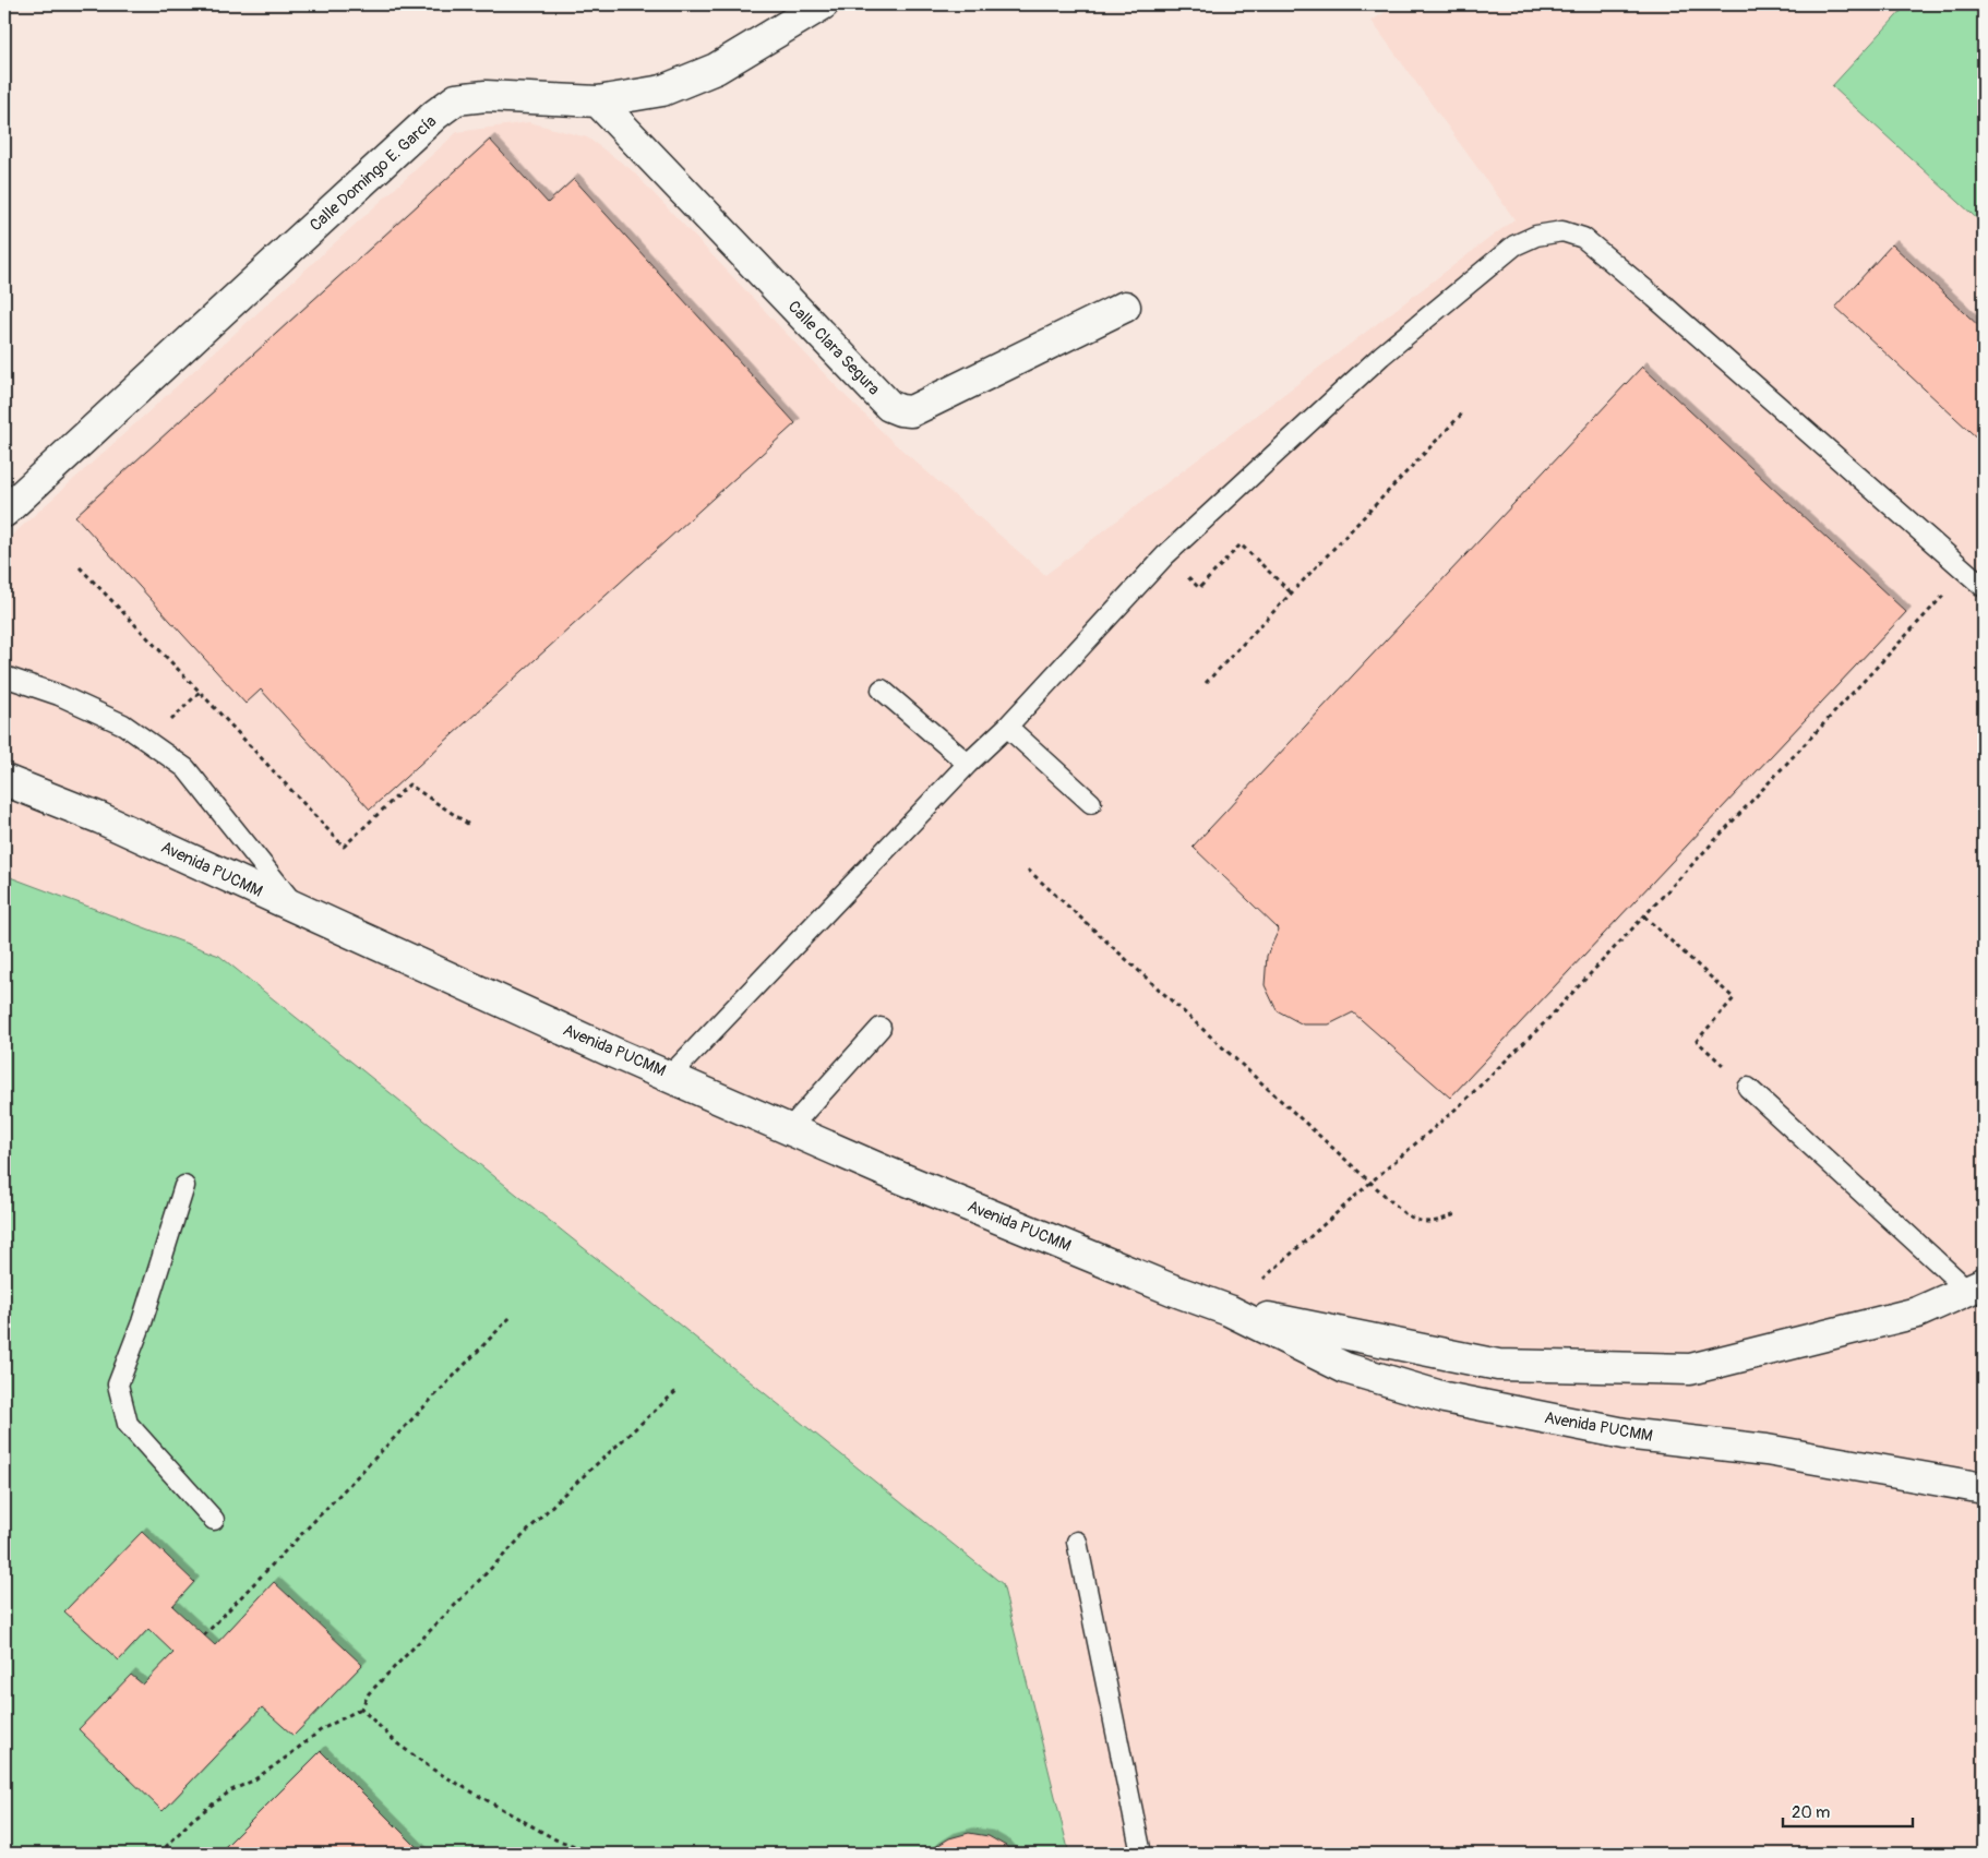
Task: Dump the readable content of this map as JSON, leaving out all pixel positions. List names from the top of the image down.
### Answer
{
  "streets": {
    "street": ["Calle Domingo E. García", "Calle Clara Segura", "Avenida PUCMM"]
  },
  "crossings": [
    ["Calle Domingo E. García", "Calle Clara Segura"]
  ],
  "scale_bar": "20 m"
}
